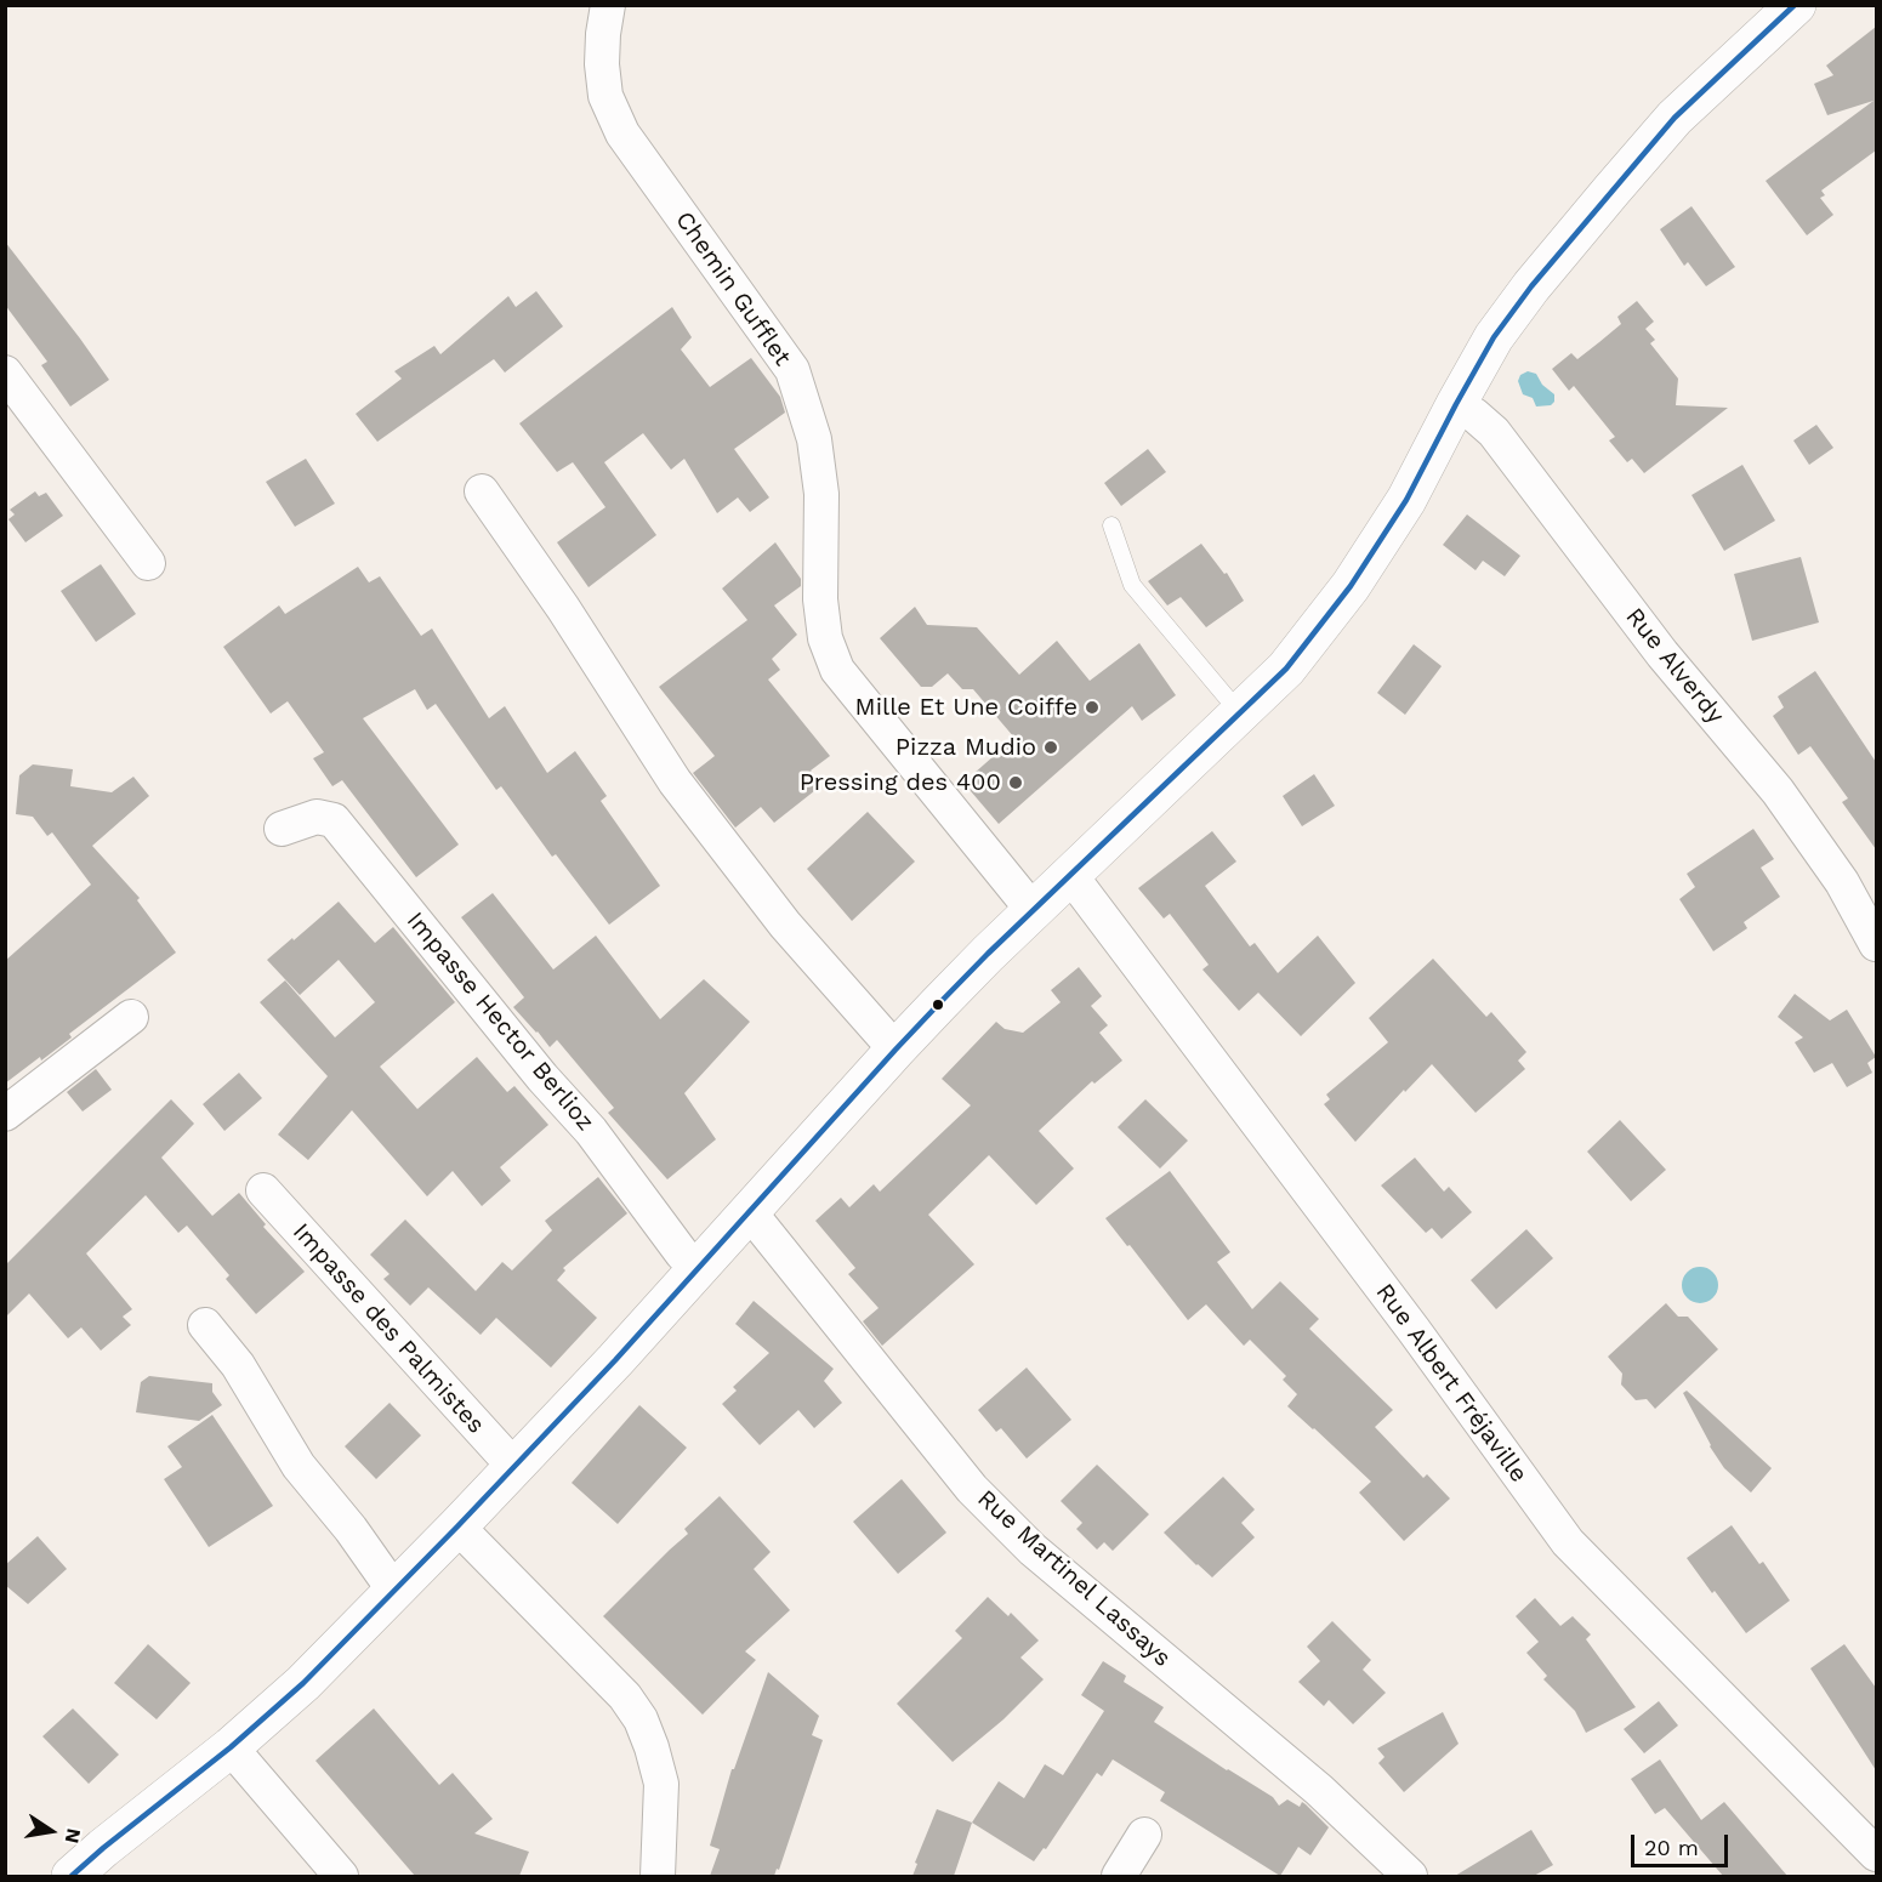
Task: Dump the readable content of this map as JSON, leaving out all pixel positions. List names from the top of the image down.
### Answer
{
  "streets": {
    "street": [
      "Chemin Gufflet",
      "Rue Alverdy",
      "Impasse Hector Berlioz",
      "Impasse des Palmistes",
      "Rue Albert Fréjaville",
      "Rue Martinel Lassays"
    ]
  },
  "places": ["Mille Et Une Coiffe", "Pizza Mudio", "Pressing des 400"],
  "scale_bar": "20 m",
  "north": "right"
}
